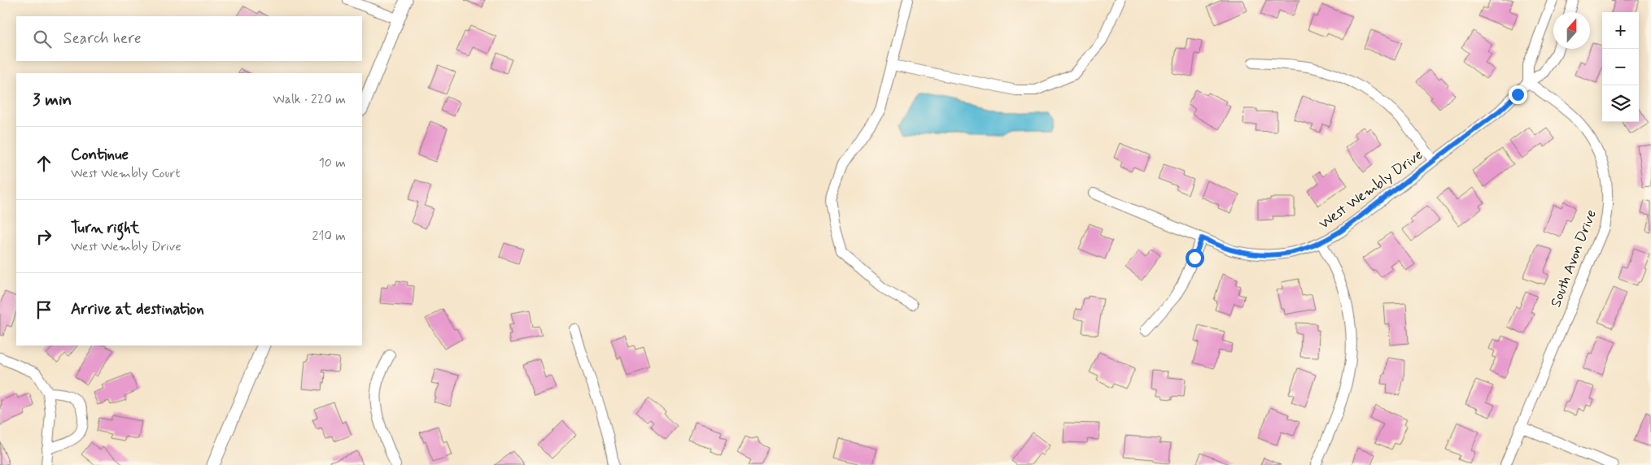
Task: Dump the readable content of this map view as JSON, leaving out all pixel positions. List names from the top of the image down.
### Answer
{
  "streets": {
    "street": ["West Wembly Drive", "South Avon Drive"]
  },
  "crossings": [
    ["West Wembly Drive", "South Avon Drive"]
  ],
  "north": "top",
  "page": {
    "map_buttons": ["+", "−"],
    "search": "Search here",
    "heading": ["3 min", "Walk · 220 m"],
    "list": [
      ["Continue", "West Wembly Court", "10 m"],
      ["Turn right", "West Wembly Drive", "210 m"],
      "Arrive at destination"
    ]
  }
}
